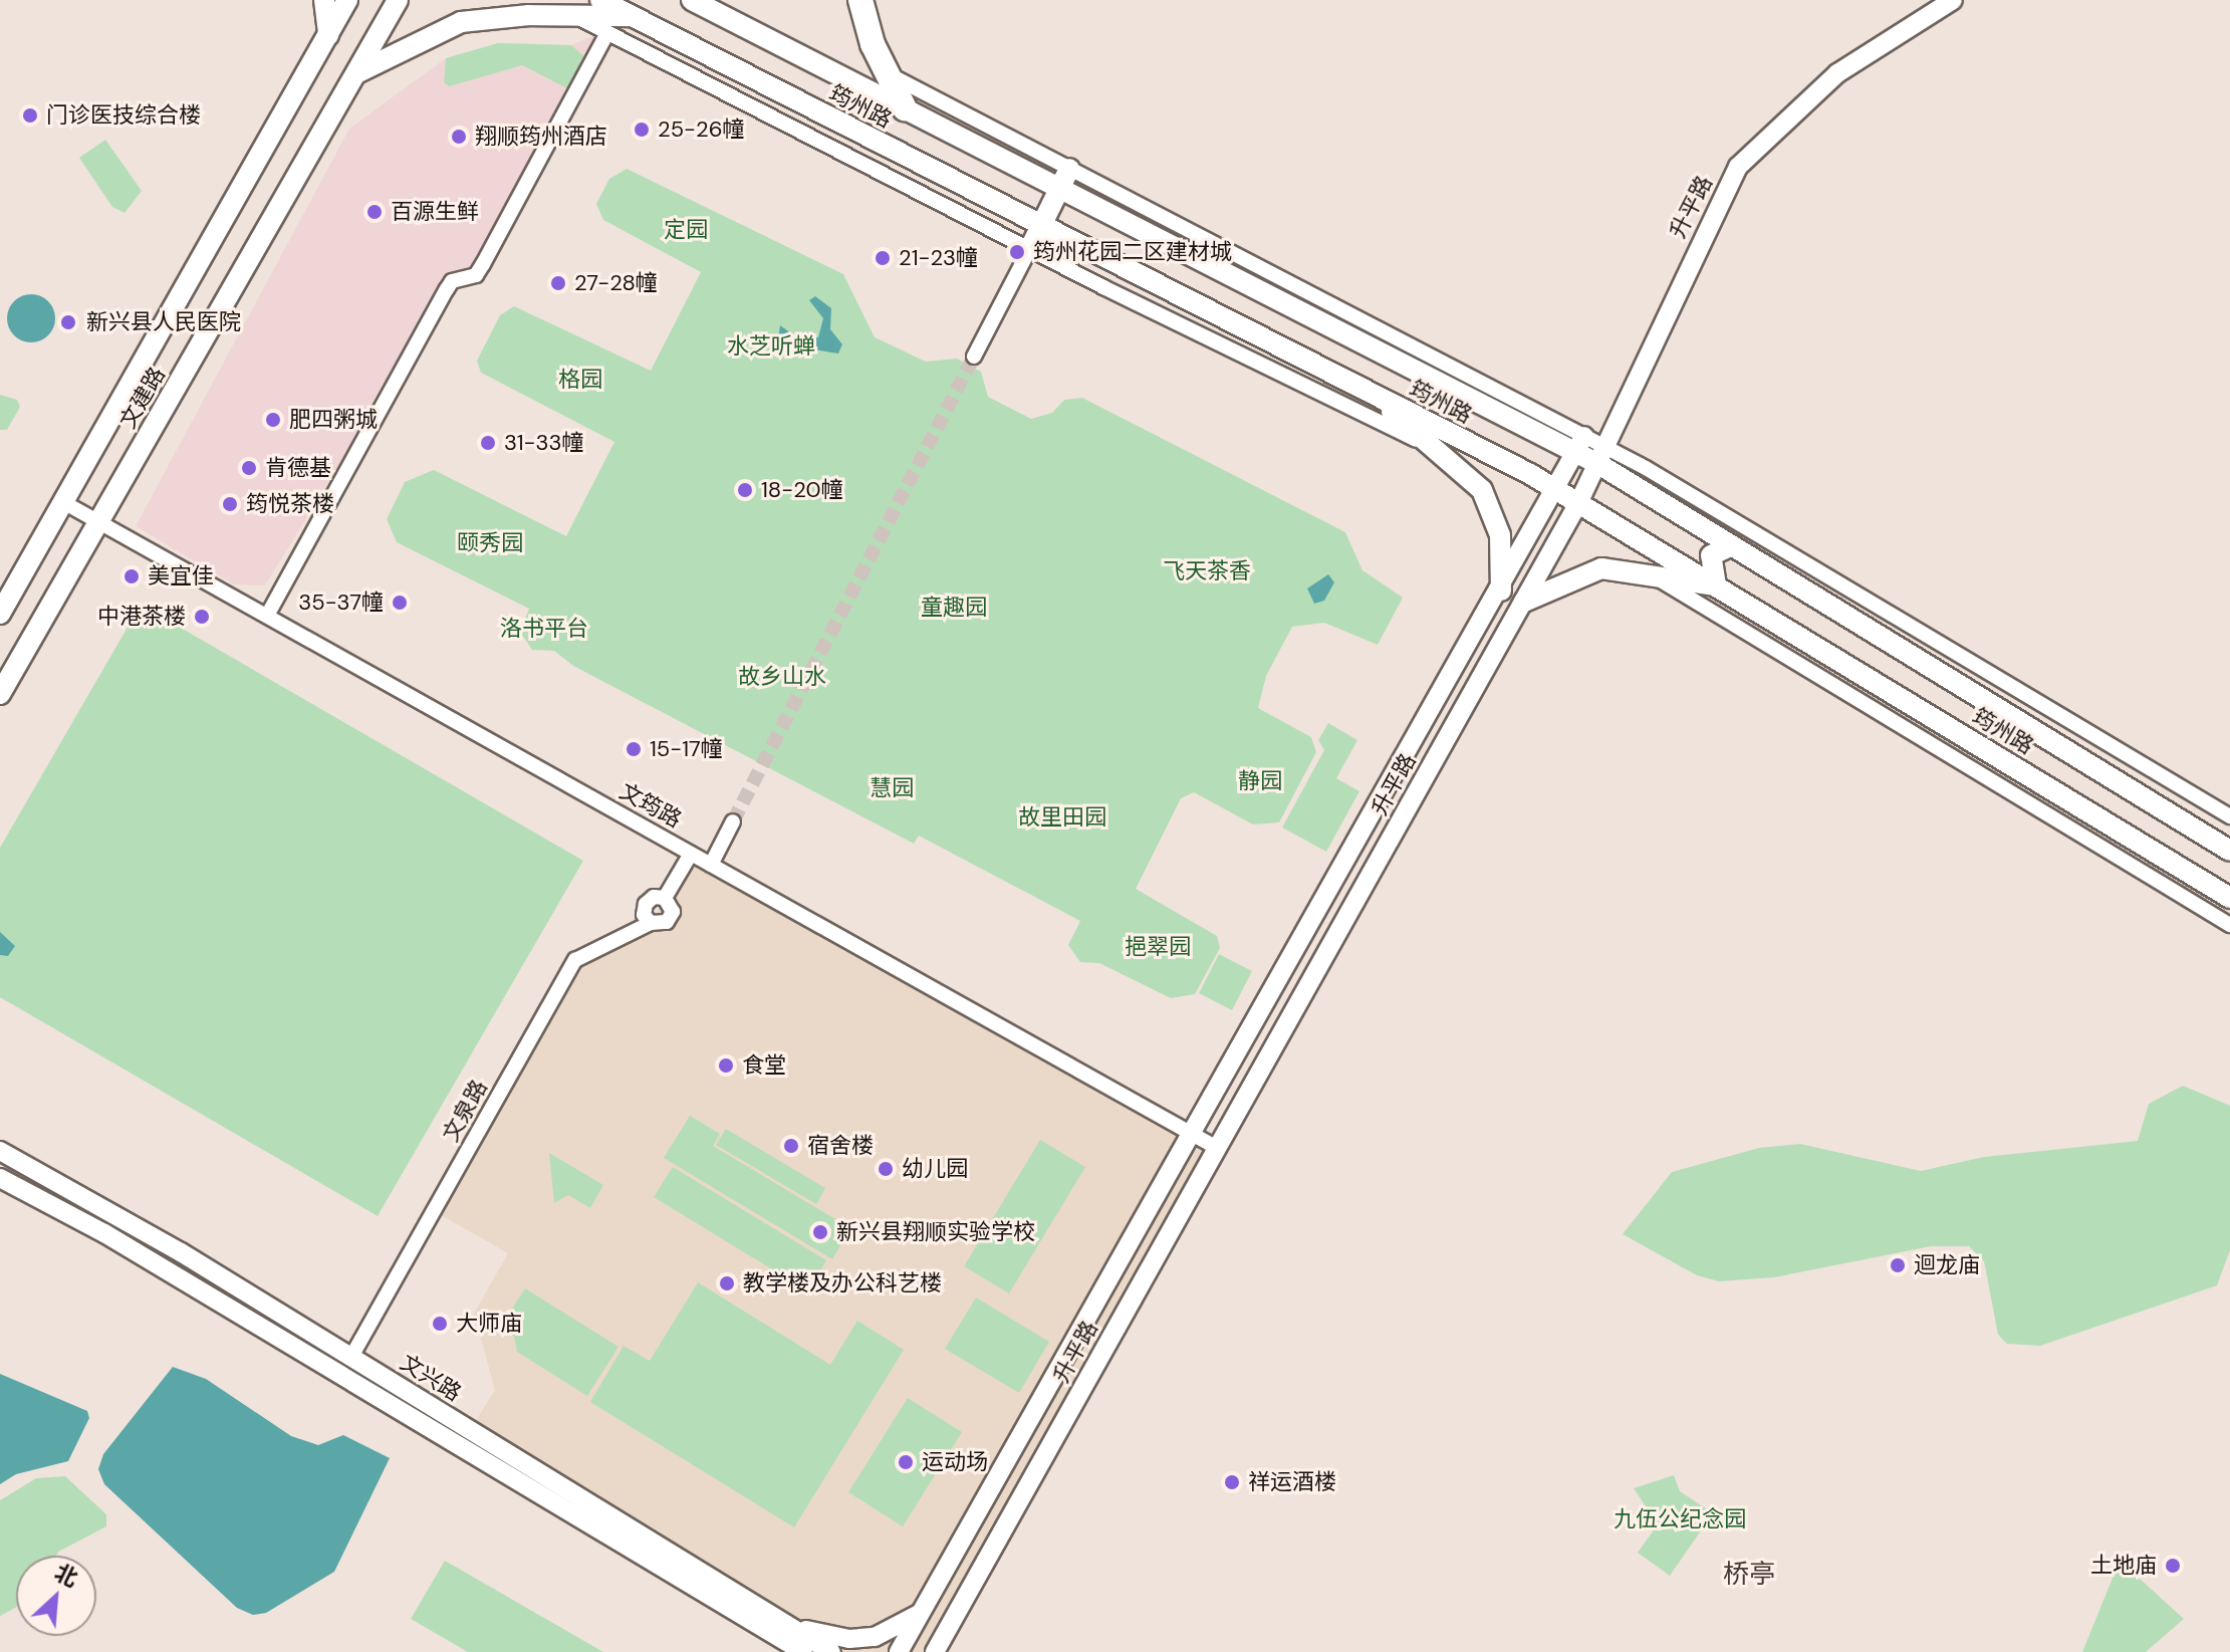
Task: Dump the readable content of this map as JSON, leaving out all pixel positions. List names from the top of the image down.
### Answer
{
  "streets": {
    "main road": ["筠州路", "文建路"],
    "street": [
      "升平路",
      "文筠路",
      "文泉路",
      "文兴路"
    ]
  },
  "crossings": [
    ["筠州路", "升平路"],
    ["升平路", "文筠路"],
    ["文建路", "文筠路"],
    ["文筠路", "文泉路"],
    ["文泉路", "文兴路"]
  ],
  "districts": ["桥亭"],
  "parks": [
    "定园",
    "水芝听蝉",
    "格园",
    "颐秀园",
    "飞天茶香",
    "童趣园",
    "洛书平台",
    "故乡山水",
    "静园",
    "慧园",
    "故里田园",
    "挹翠园",
    "九伍公纪念园"
  ],
  "places": [
    "门诊医技综合楼",
    "25-26幢",
    "翔顺筠州酒店",
    "百源生鲜",
    "筠州花园二区建材城",
    "21-23幢",
    "27-28幢",
    "新兴县人民医院",
    "肥四粥城",
    "31-33幢",
    "肯德基",
    "18-20幢",
    "筠悦茶楼",
    "美宜佳",
    "35-37幢",
    "中港茶楼",
    "15-17幢",
    "食堂",
    "宿舍楼",
    "幼儿园",
    "新兴县翔顺实验学校",
    "迴龙庙",
    "教学楼及办公科艺楼",
    "大师庙",
    "运动场",
    "祥运酒楼",
    "土地庙"
  ],
  "north": "top right"
}
